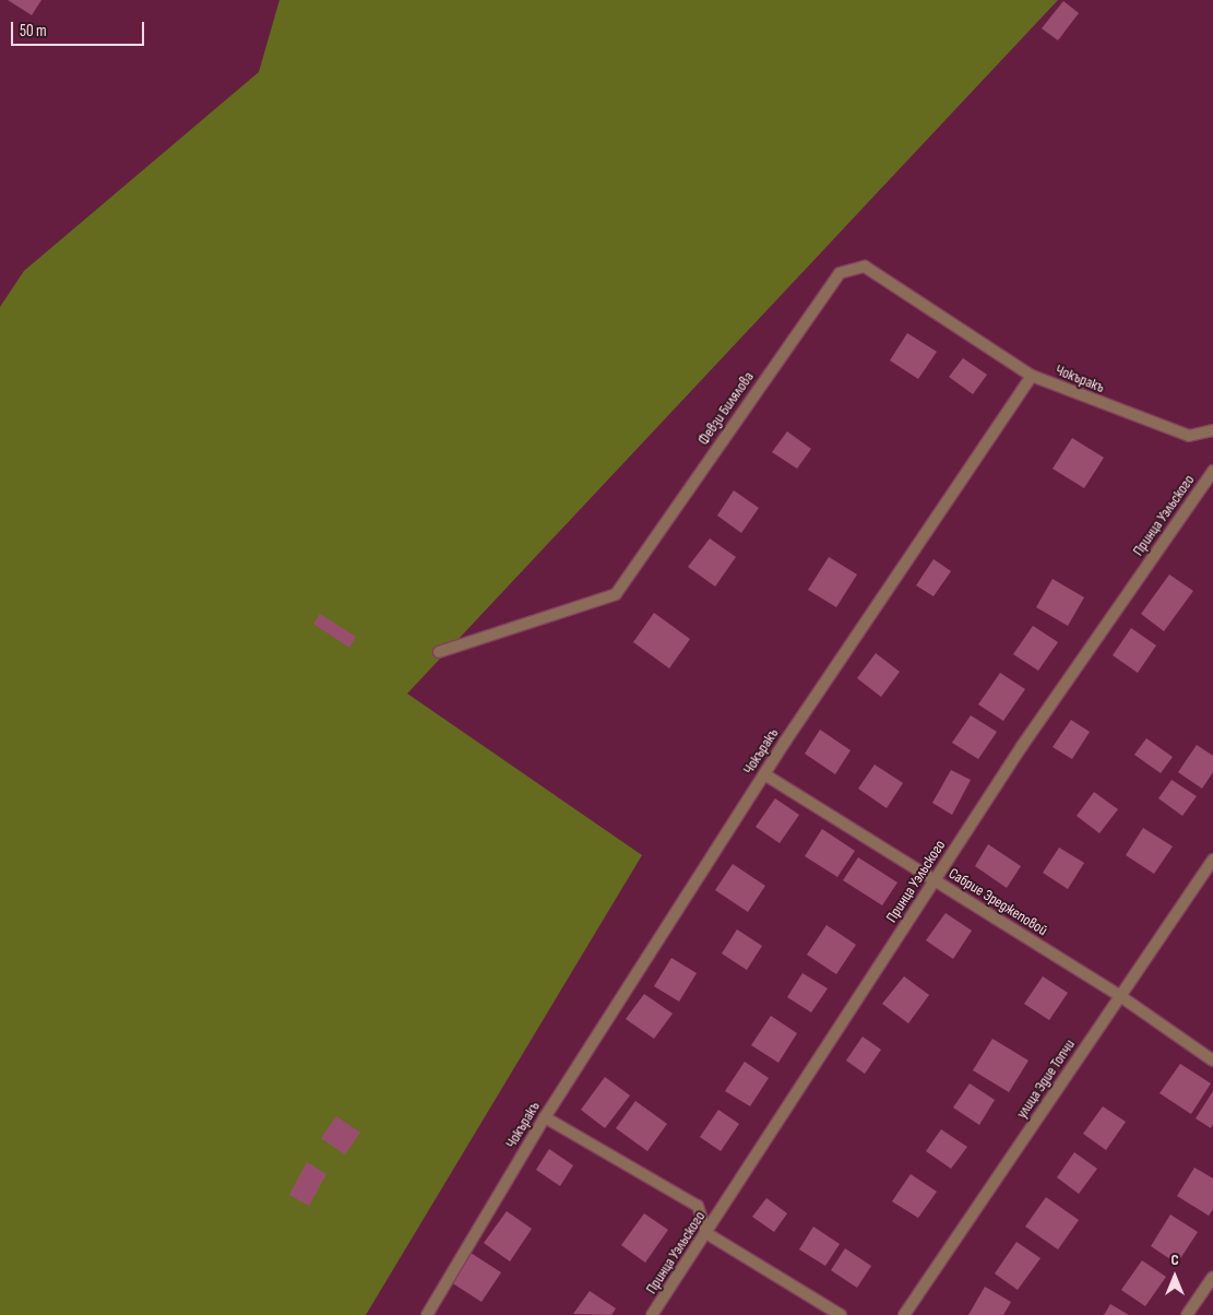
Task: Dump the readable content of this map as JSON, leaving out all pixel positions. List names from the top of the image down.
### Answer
{
  "streets": {
    "street": [
      "Чокъракъ",
      "Февзи Билялова",
      "Принца Уэльского",
      "Сабрие Эреджеповой",
      "улица Эдие Топчи"
    ]
  },
  "crossings": [
    ["Чокъракъ", "Февзи Билялова"],
    ["Чокъракъ", "Сабрие Эреджеповой"],
    ["Принца Уэльского", "Сабрие Эреджеповой"],
    ["Сабрие Эреджеповой", "улица Эдие Топчи"]
  ],
  "scale_bar": "50 m",
  "north": "top"
}
